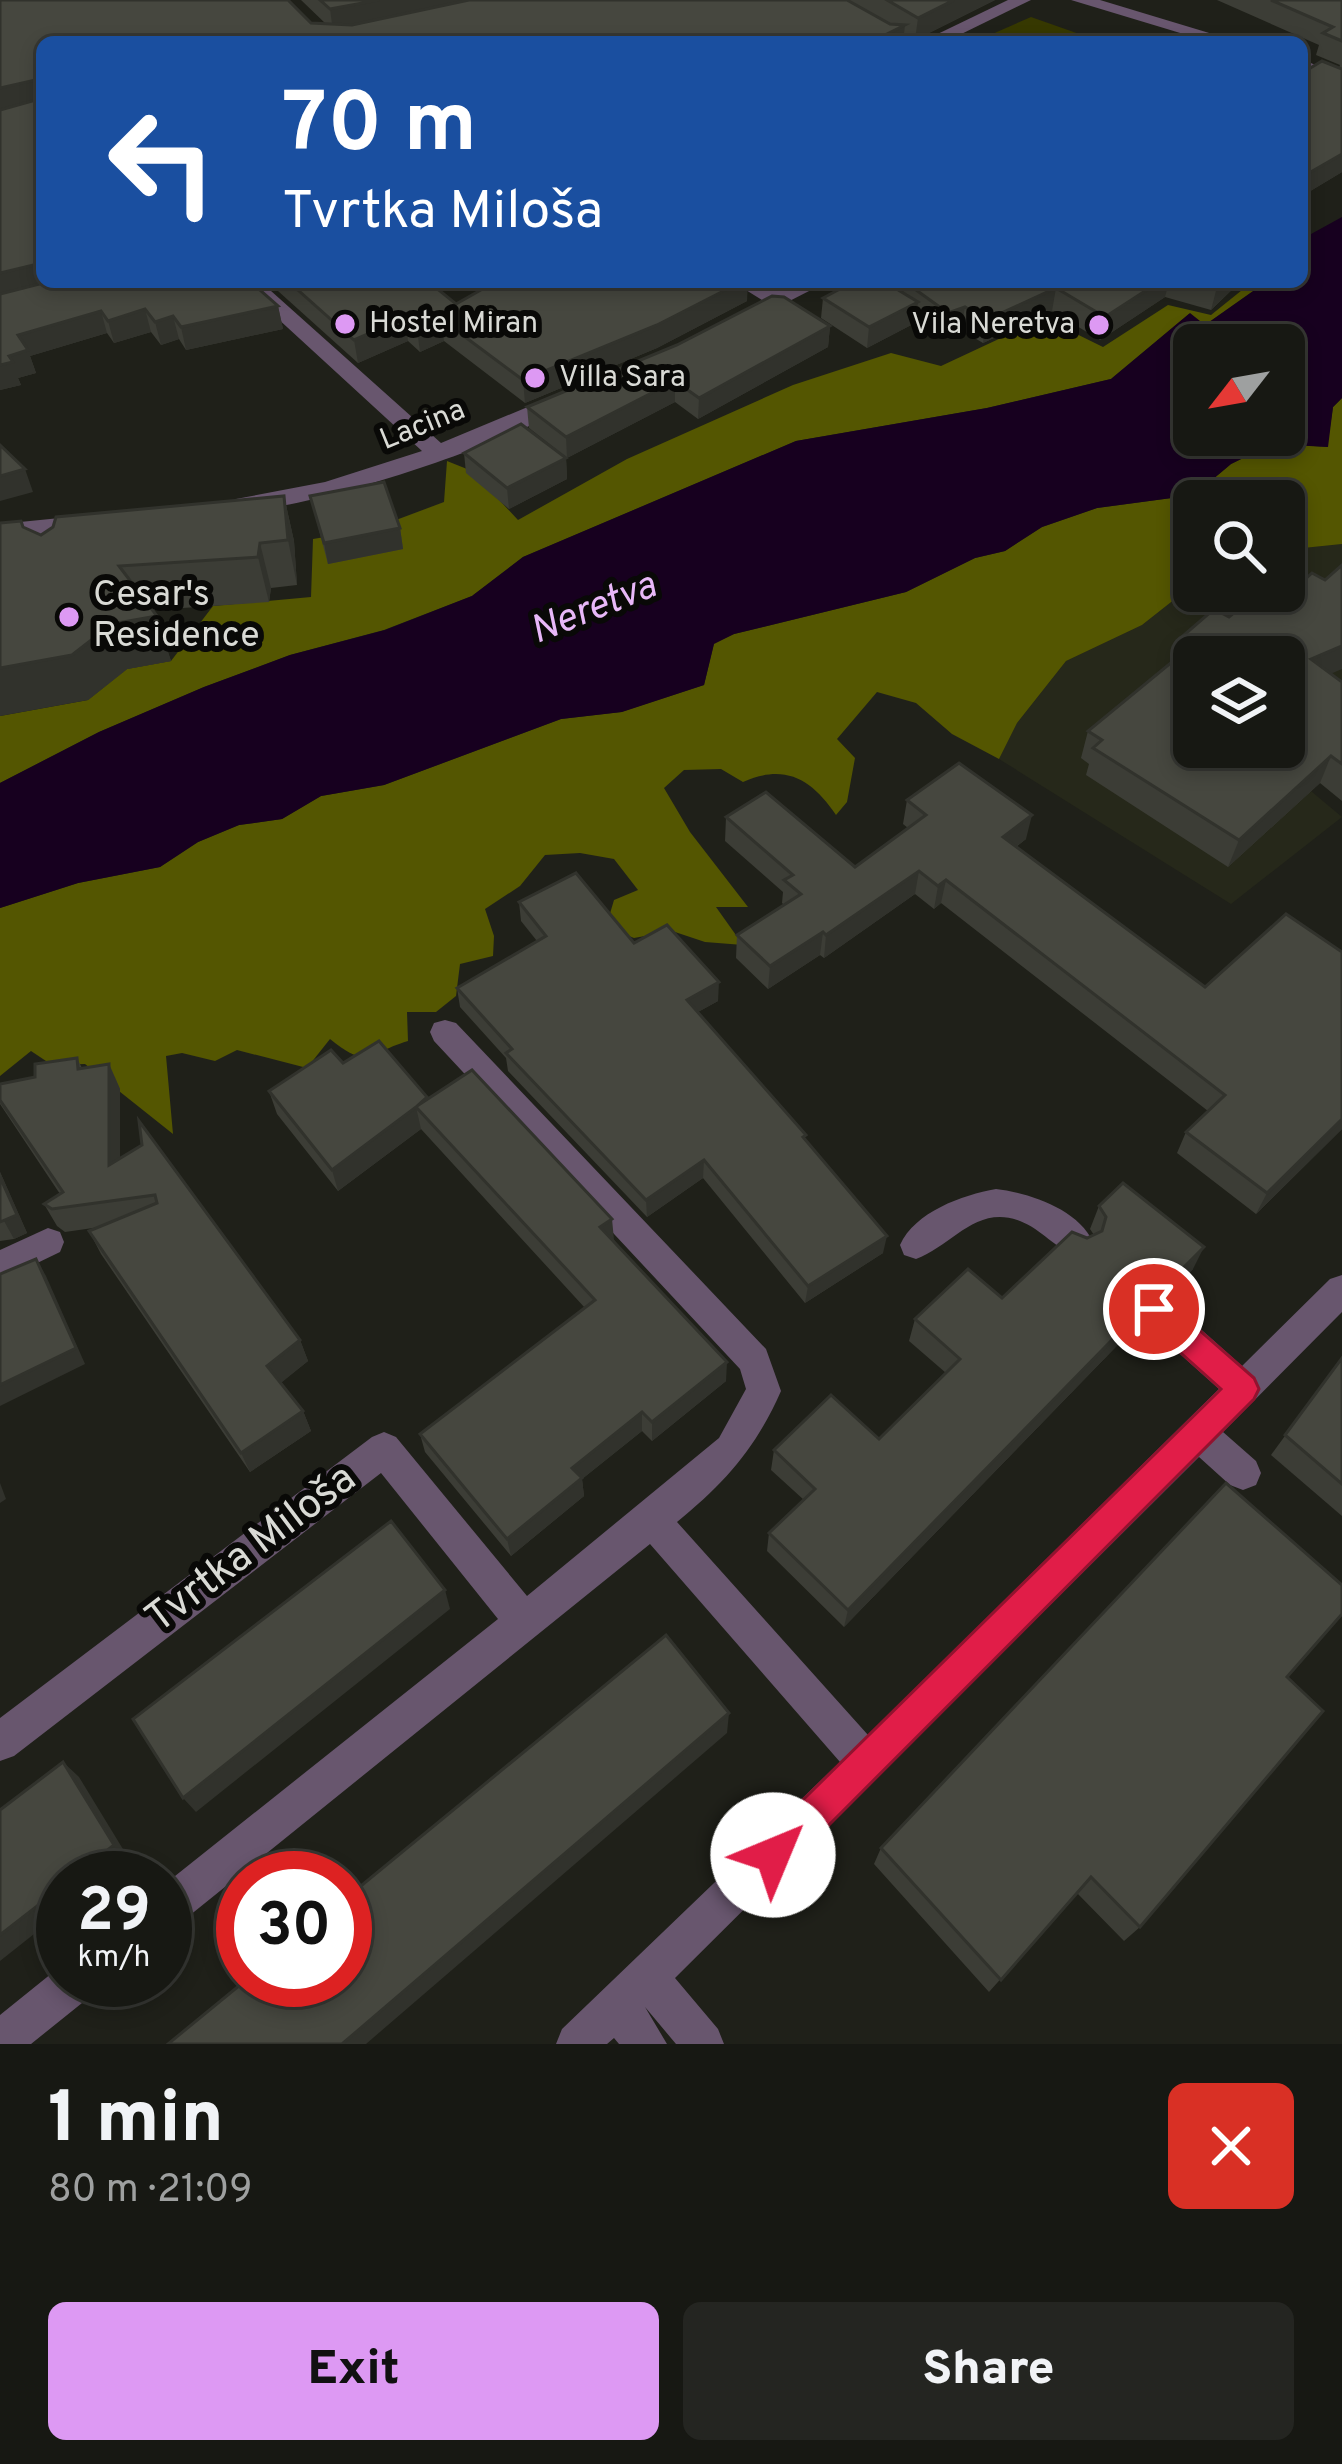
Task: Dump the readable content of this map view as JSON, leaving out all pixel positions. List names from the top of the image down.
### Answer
{
  "streets": {
    "street": ["Lacina", "Tvrtka Miloša"]
  },
  "water": ["Neretva"],
  "places": [
    "Hostel Miran",
    "Vila Neretva",
    "Villa Sara",
    "Cesar's Residence"
  ],
  "north": "bottom left",
  "page": {
    "turn": ["70 m", "Tvrtka Miloša"],
    "speed": "29 km/h",
    "limit": "30",
    "heading": ["1 min", "80 m · 21:09"],
    "buttons": ["Exit", "Share"]
  }
}
